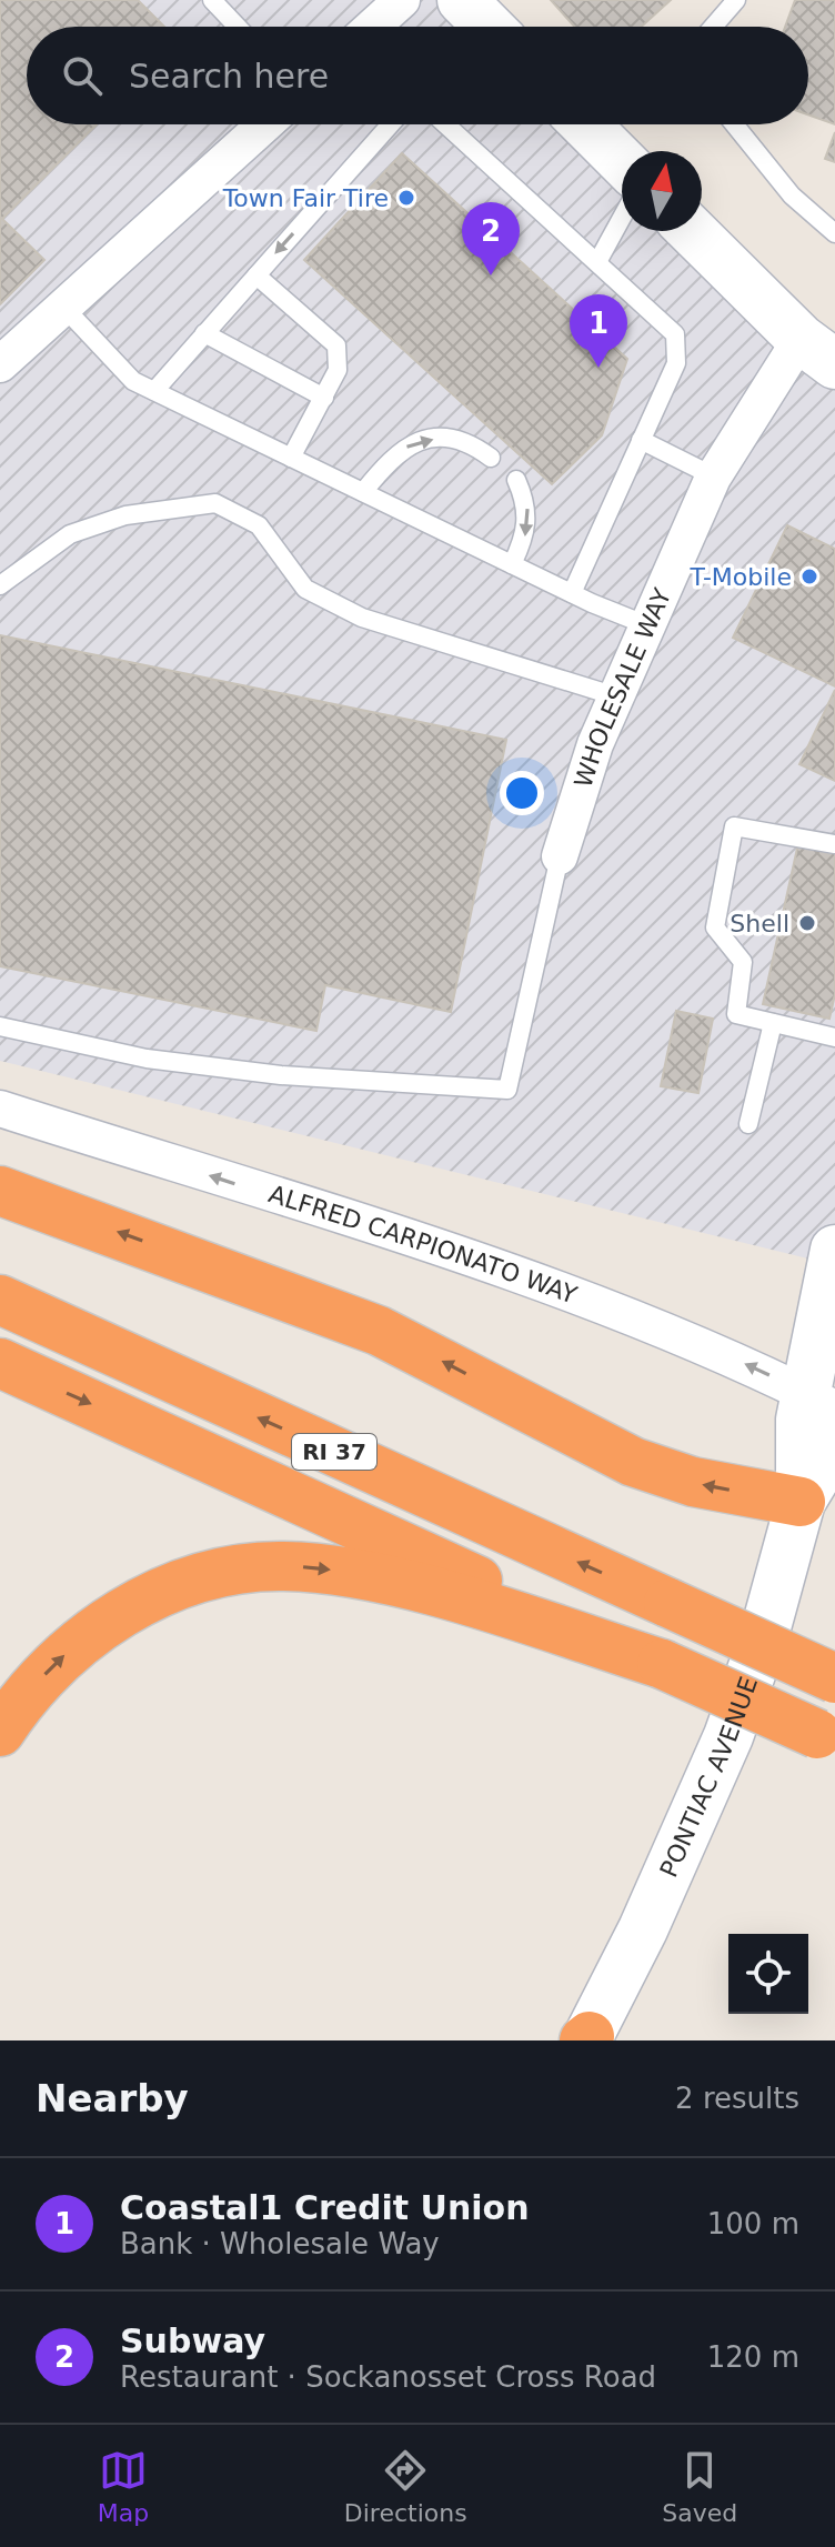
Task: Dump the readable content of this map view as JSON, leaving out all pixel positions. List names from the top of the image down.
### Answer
{
  "streets": {
    "highway": ["RI 37"],
    "main road": ["PONTIAC AVENUE"],
    "street": ["WHOLESALE WAY", "ALFRED CARPIONATO WAY"]
  },
  "crossings": [
    ["ALFRED CARPIONATO WAY", "PONTIAC AVENUE"]
  ],
  "one_way": ["ALFRED CARPIONATO WAY"],
  "places": ["Town Fair Tire", "T-Mobile", "Shell"],
  "north": "top",
  "page": {
    "search": "Search here",
    "pins": ["2", "1"],
    "heading": ["Nearby", "2 results"],
    "list": [
      {
        "mark": "1",
        "name": "Coastal1 Credit Union",
        "note": "Bank · Wholesale Way",
        "value": "100 m"
      },
      {
        "mark": "2",
        "name": "Subway",
        "note": "Restaurant · Sockanosset Cross Road",
        "value": "120 m"
      }
    ],
    "nav": ["Map", "Directions", "Saved"]
  }
}
